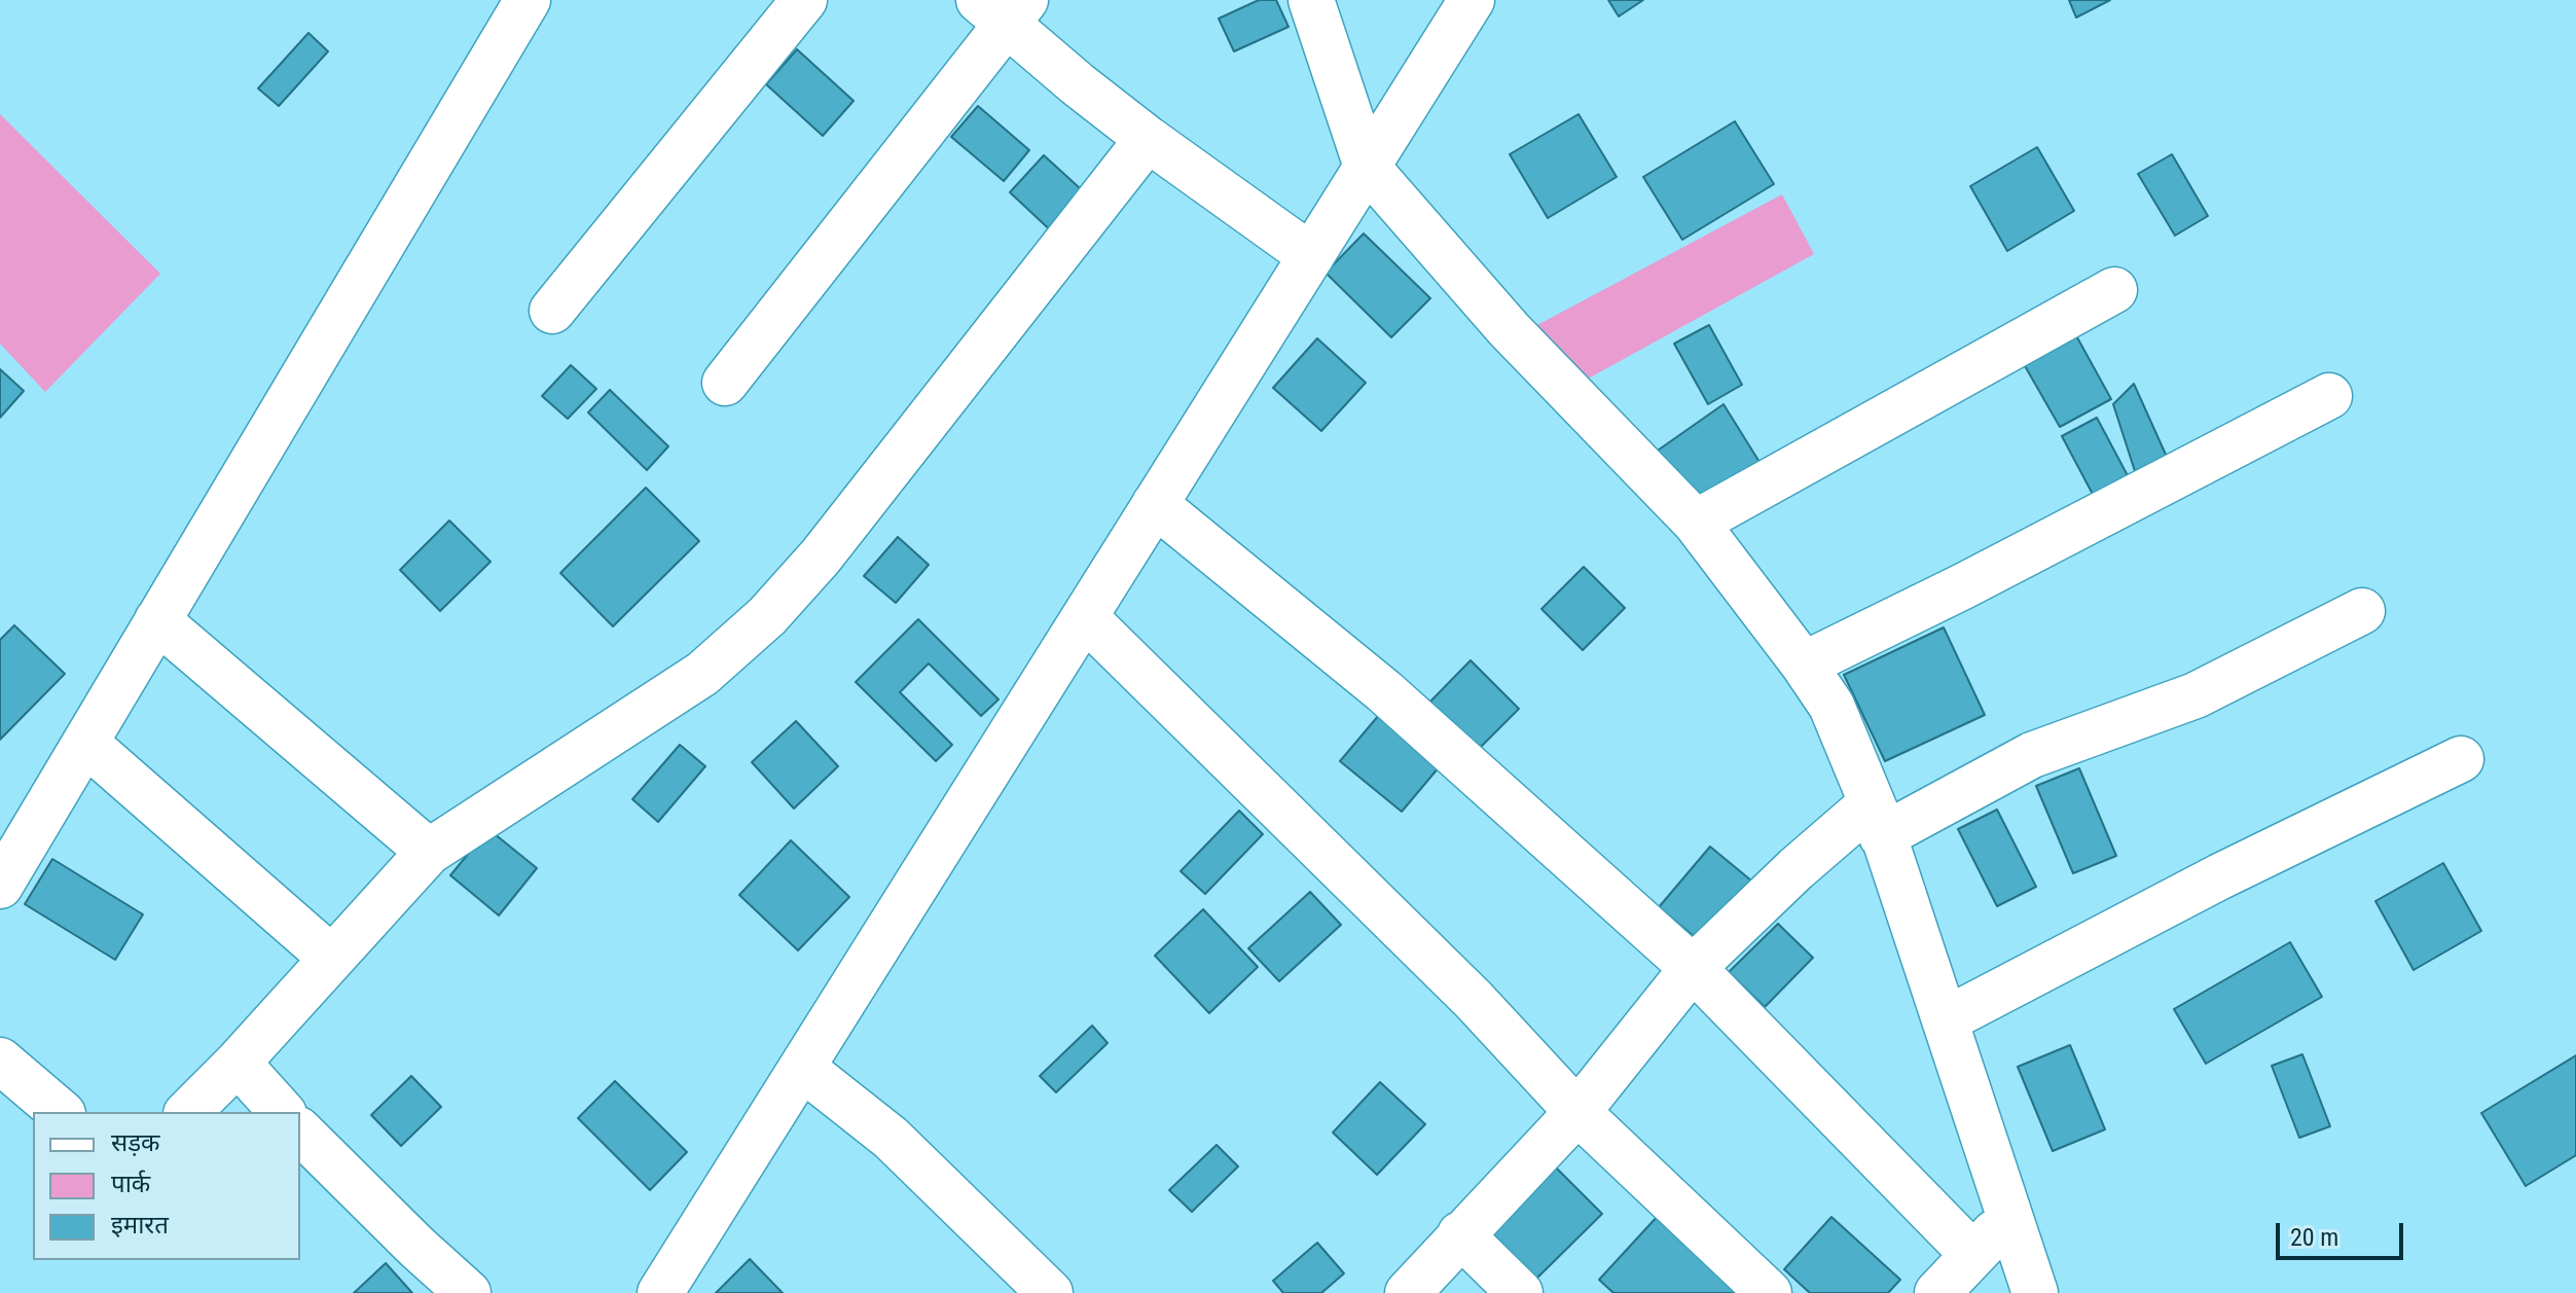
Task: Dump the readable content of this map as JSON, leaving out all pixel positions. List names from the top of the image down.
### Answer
{
  "legend": ["सड़क", "पार्क", "इमारत"],
  "scale_bar": "20 m"
}
